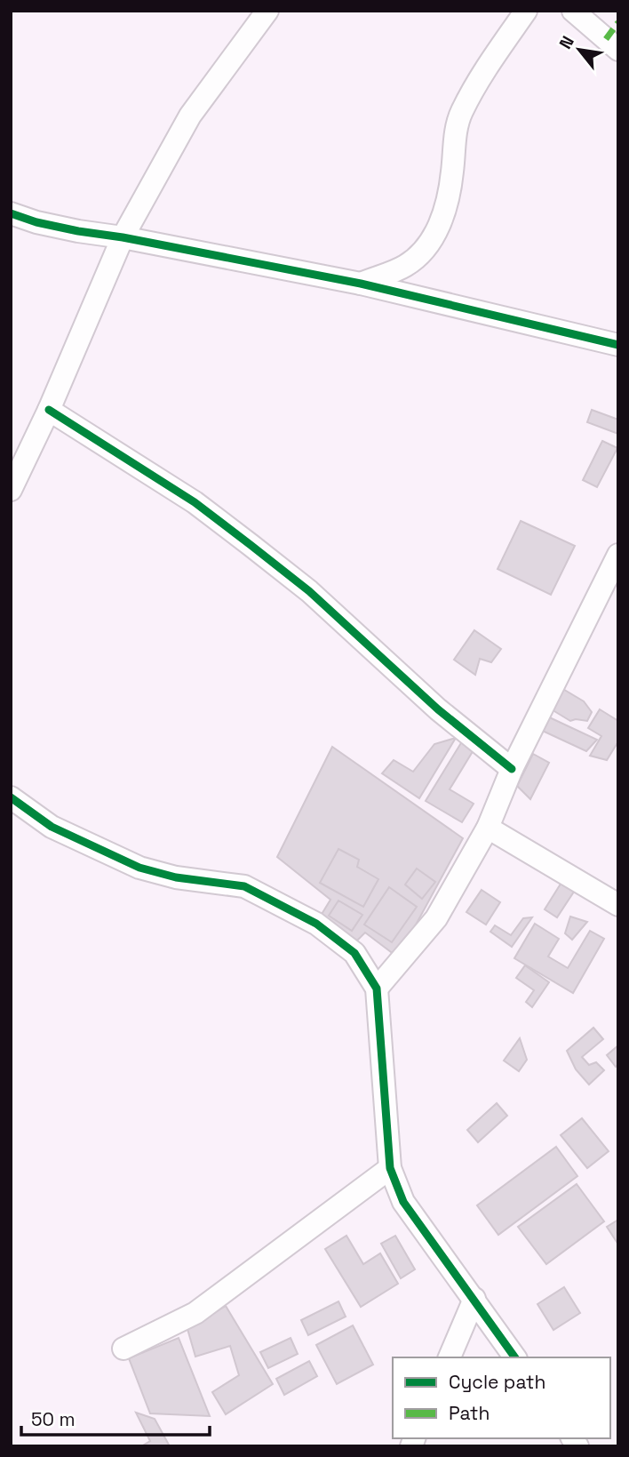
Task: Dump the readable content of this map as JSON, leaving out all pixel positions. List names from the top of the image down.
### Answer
{
  "legend": ["Cycle path", "Path"],
  "scale_bar": "50 m",
  "north": "top left"
}
